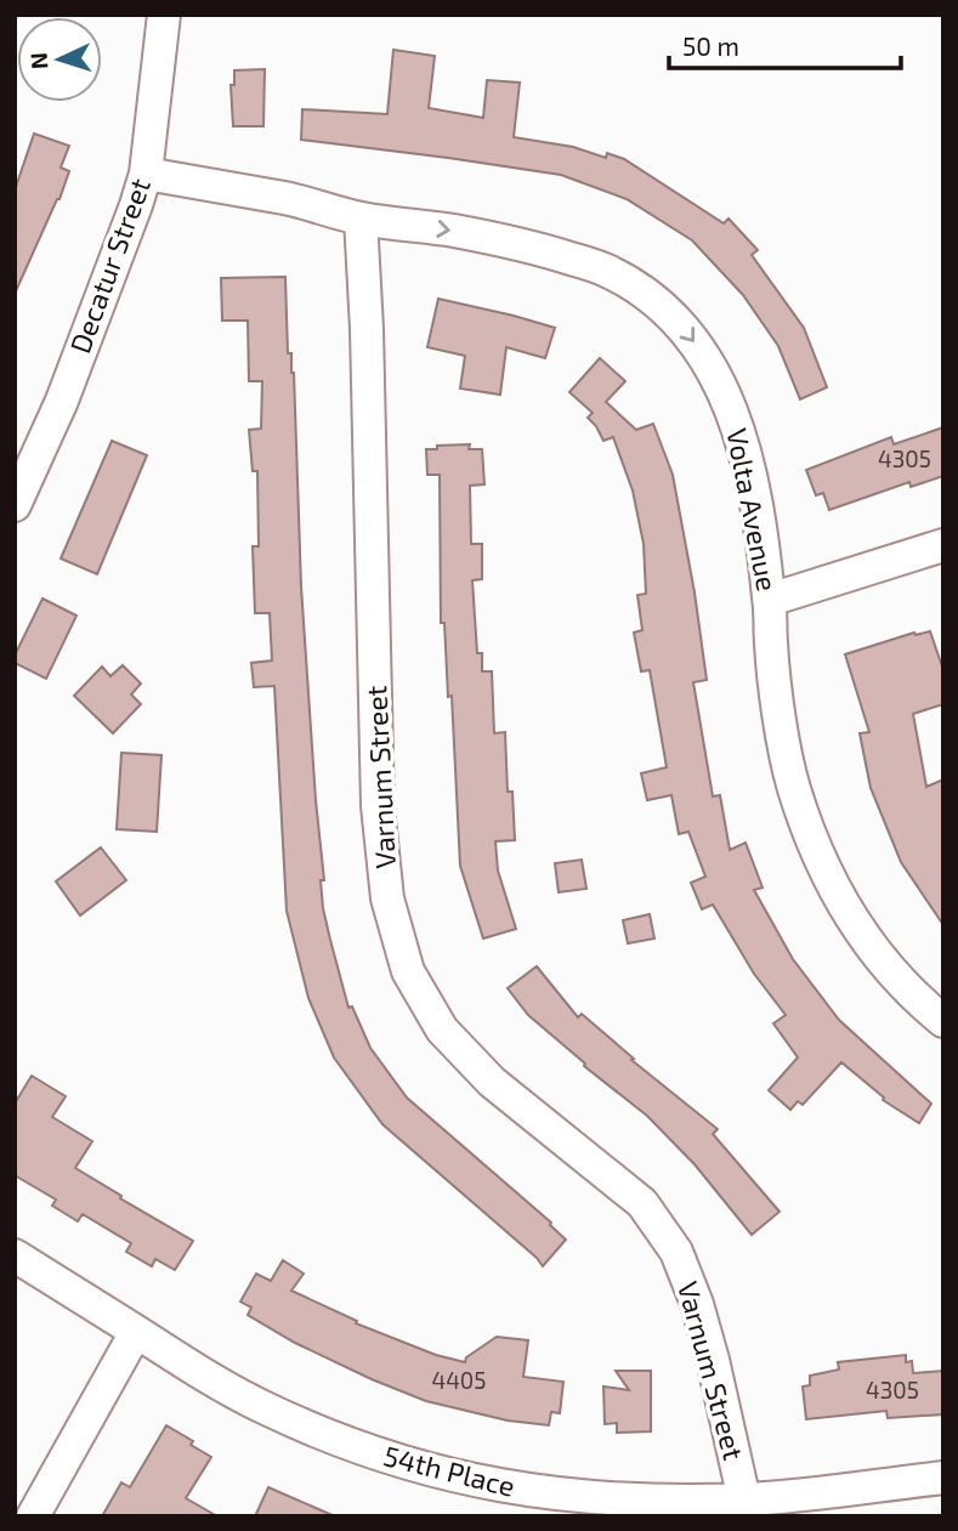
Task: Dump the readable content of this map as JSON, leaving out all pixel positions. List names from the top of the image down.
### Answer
{
  "streets": {
    "street": [
      "Decatur Street",
      "Volta Avenue",
      "Varnum Street",
      "54th Place"
    ]
  },
  "crossings": [
    ["Decatur Street", "Volta Avenue"],
    ["Volta Avenue", "Varnum Street"],
    ["Varnum Street", "54th Place"]
  ],
  "one_way": ["Volta Avenue"],
  "house_numbers": ["4305", "4405", "4305"],
  "scale_bar": "50 m",
  "north": "left"
}
